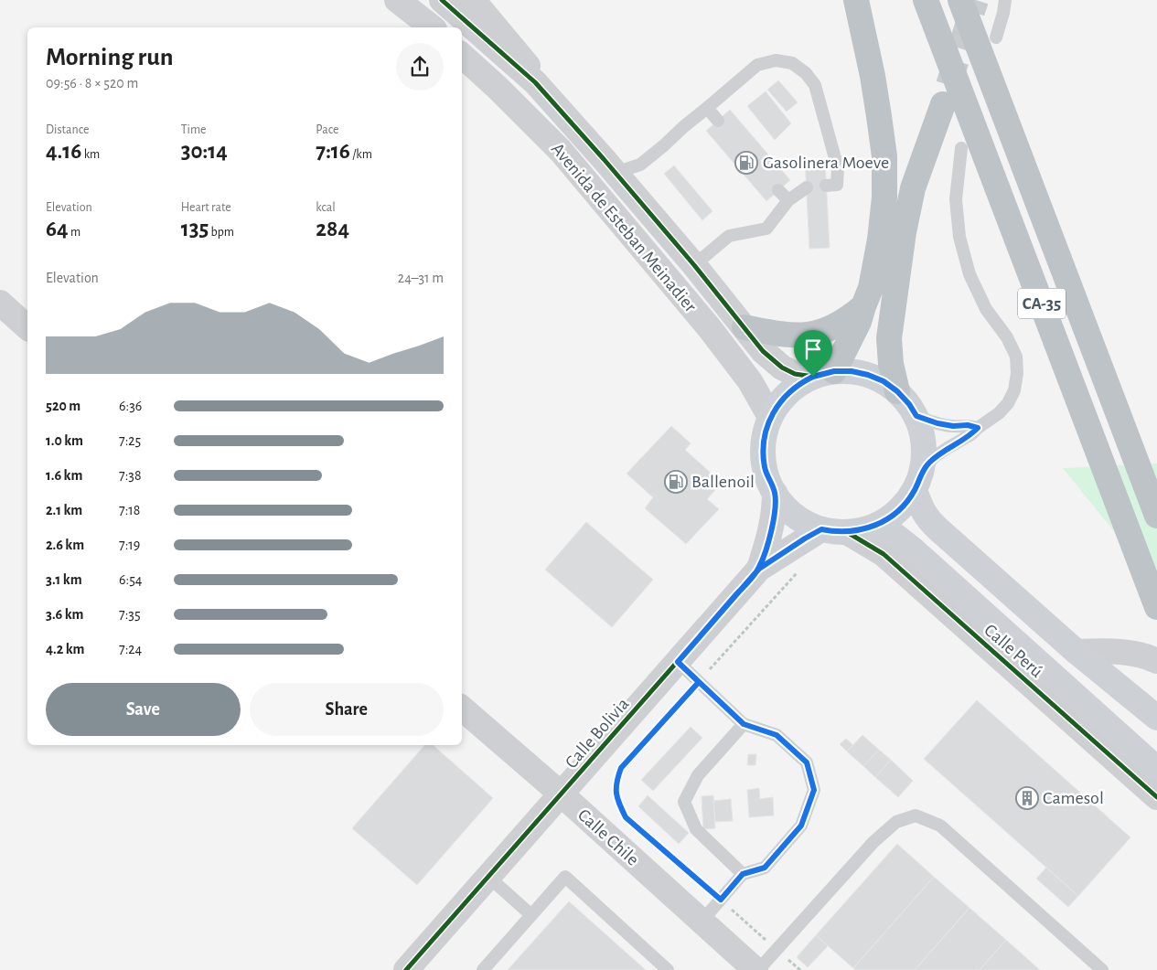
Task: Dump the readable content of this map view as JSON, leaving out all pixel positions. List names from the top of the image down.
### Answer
{
  "streets": {
    "highway": ["CA-35"],
    "main road": ["Calle Perú"],
    "street": ["Avenida de Esteban Meinadier", "Calle Bolivia", "Calle Chile"]
  },
  "crossings": [
    ["Avenida de Esteban Meinadier", "Calle Perú"],
    ["Avenida de Esteban Meinadier", "Calle Bolivia"],
    ["Calle Perú", "Calle Bolivia"],
    ["Calle Bolivia", "Calle Chile"]
  ],
  "places": {
    "fuel station": ["Gasolinera Moeve", "Ballenoil"],
    "building": ["Camesol"]
  },
  "page": {
    "heading": ["Morning run", "09:56 · 8 × 520 m"],
    "stats": [
      ["Distance", "4.16 km"],
      ["Time", "30:14"],
      ["Pace", "7:16 /km"],
      ["Elevation", "64 m"],
      ["Heart rate", "135 bpm"],
      ["kcal", "284"]
    ],
    "chart": ["Elevation", "24–31 m"],
    "list": [
      {
        "name": "520 m",
        "note": "6:36"
      },
      {
        "name": "1.0 km",
        "note": "7:25"
      },
      {
        "name": "1.6 km",
        "note": "7:38"
      },
      {
        "name": "2.1 km",
        "note": "7:18"
      },
      {
        "name": "2.6 km",
        "note": "7:19"
      },
      {
        "name": "3.1 km",
        "note": "6:54"
      },
      {
        "name": "3.6 km",
        "note": "7:35"
      },
      {
        "name": "4.2 km",
        "note": "7:24"
      }
    ],
    "buttons": ["Save", "Share"]
  }
}
